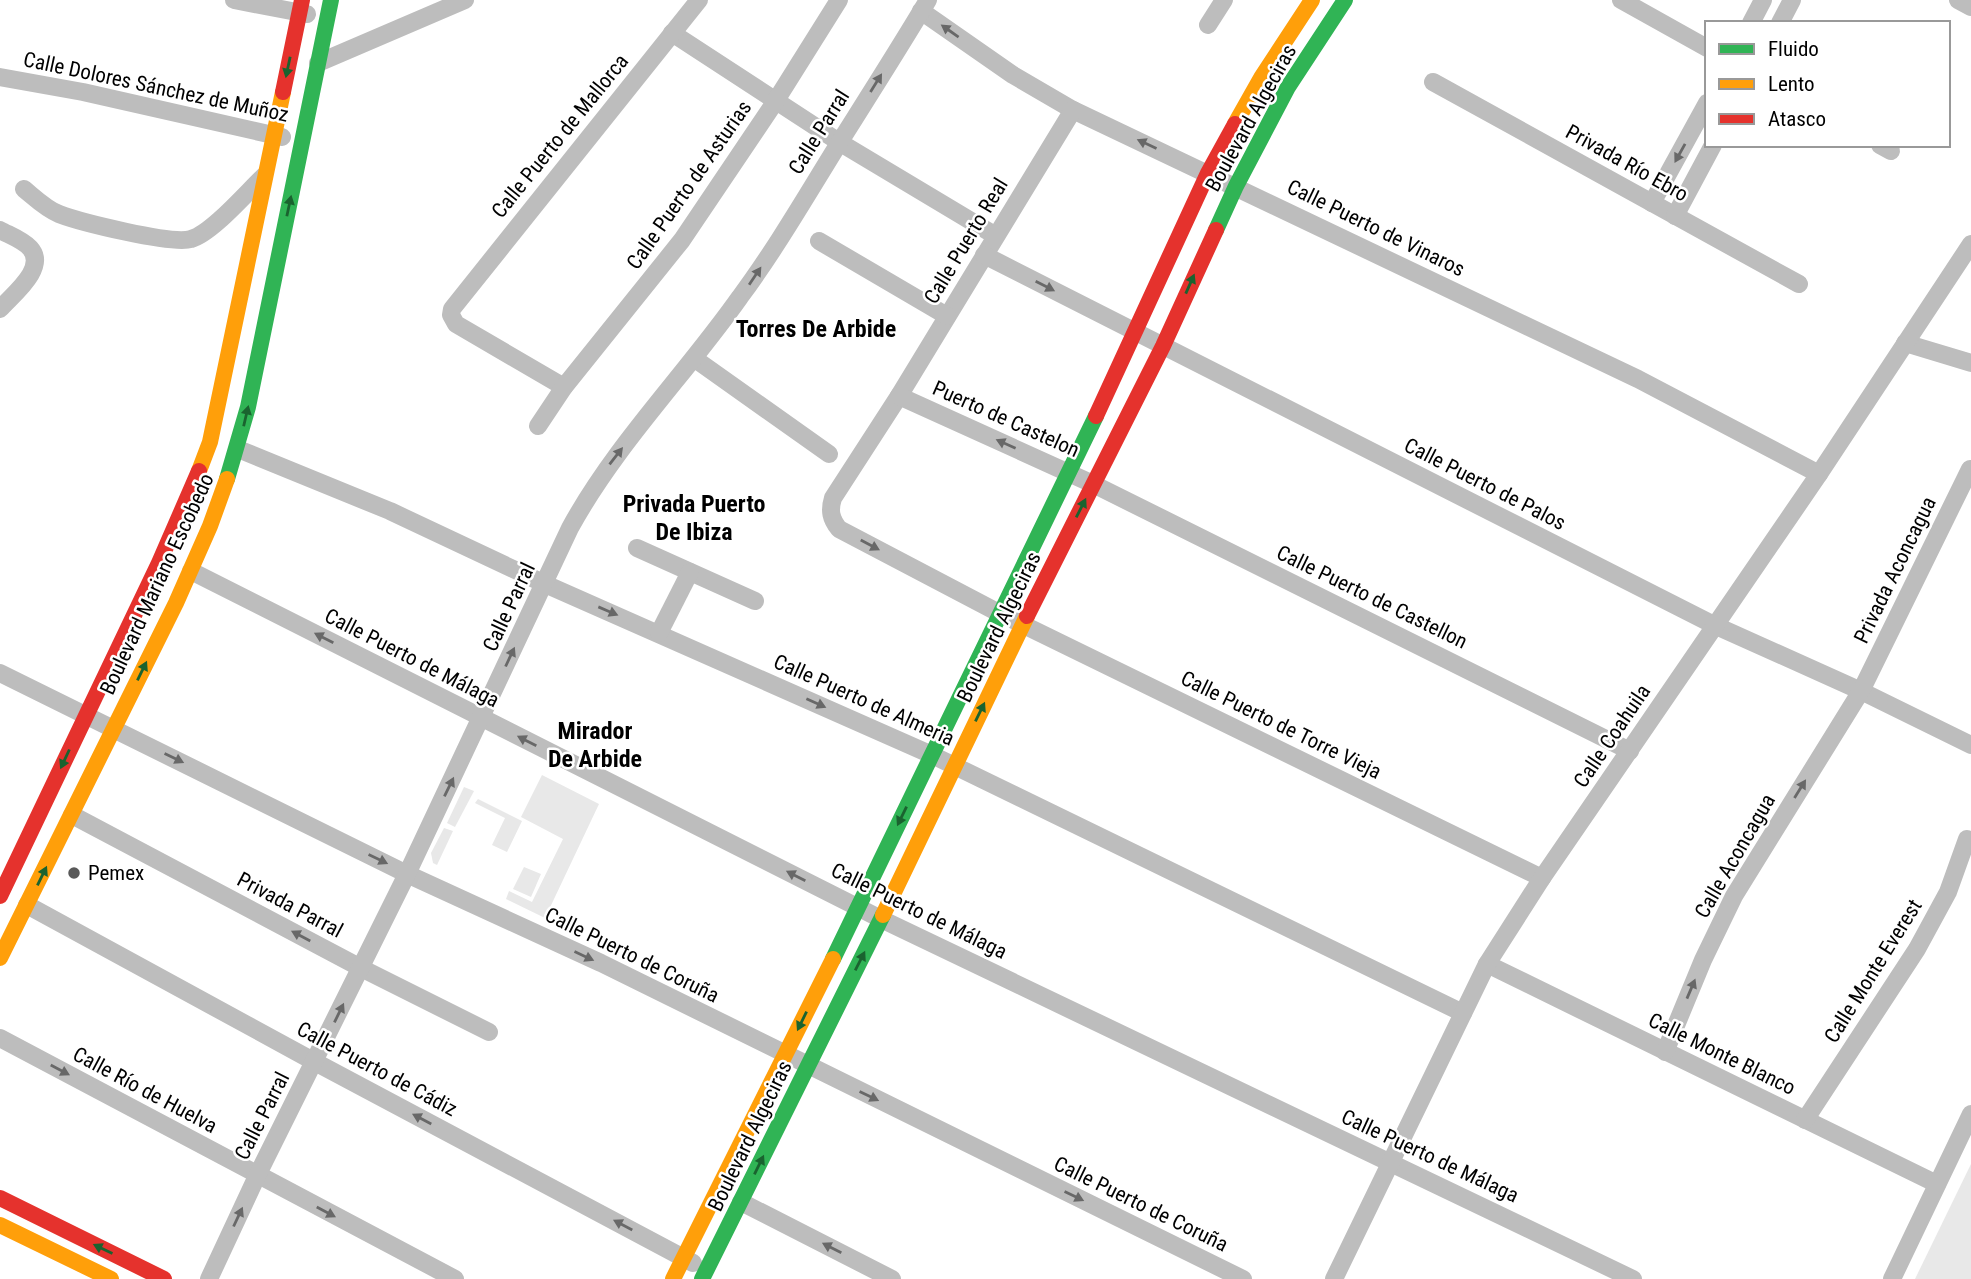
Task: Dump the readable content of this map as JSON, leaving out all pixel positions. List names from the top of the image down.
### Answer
{
  "streets": {
    "street": [
      "Calle Dolores Sánchez de Muñoz",
      "Boulevard Algeciras",
      "Calle Parral",
      "Calle Puerto de Mallorca",
      "Privada Río Ebro",
      "Calle Puerto de Asturias",
      "Calle Puerto de Vinaros",
      "Calle Puerto Real",
      "Puerto de Castelon",
      "Calle Puerto de Palos",
      "Privada Aconcagua",
      "Boulevard Mariano Escobedo",
      "Calle Puerto de Castellon",
      "Calle Puerto de Málaga",
      "Calle Puerto de Almeria",
      "Calle Puerto de Torre Vieja",
      "Calle Coahuila",
      "Calle Aconcagua",
      "Privada Parral",
      "Calle Puerto de Coruña",
      "Calle Monte Everest",
      "Calle Monte Blanco",
      "Calle Puerto de Cádiz",
      "Calle Río de Huelva"
    ]
  },
  "crossings": [
    ["Calle Dolores Sánchez de Muñoz", "Boulevard Mariano Escobedo"],
    ["Boulevard Algeciras", "Calle Puerto de Vinaros"],
    ["Boulevard Algeciras", "Puerto de Castelon"],
    ["Boulevard Algeciras", "Calle Puerto de Palos"],
    ["Boulevard Algeciras", "Calle Puerto de Castellon"],
    ["Boulevard Algeciras", "Calle Puerto de Málaga"],
    ["Boulevard Algeciras", "Calle Puerto de Almeria"],
    ["Boulevard Algeciras", "Calle Puerto de Torre Vieja"],
    ["Boulevard Algeciras", "Calle Puerto de Coruña"],
    ["Boulevard Algeciras", "Calle Puerto de Cádiz"],
    ["Calle Parral", "Calle Puerto de Vinaros"],
    ["Calle Parral", "Calle Puerto de Málaga"],
    ["Calle Parral", "Calle Puerto de Almeria"],
    ["Calle Parral", "Privada Parral"],
    ["Calle Parral", "Calle Puerto de Coruña"],
    ["Calle Parral", "Calle Puerto de Cádiz"],
    ["Calle Parral", "Calle Río de Huelva"],
    ["Calle Puerto de Mallorca", "Calle Puerto de Asturias"],
    ["Calle Puerto de Vinaros", "Calle Puerto Real"],
    ["Calle Puerto de Vinaros", "Calle Coahuila"],
    ["Calle Puerto Real", "Puerto de Castelon"],
    ["Calle Puerto Real", "Calle Puerto de Palos"],
    ["Calle Puerto Real", "Calle Puerto de Torre Vieja"],
    ["Puerto de Castelon", "Calle Puerto de Castellon"],
    ["Calle Puerto de Palos", "Privada Aconcagua"],
    ["Calle Puerto de Palos", "Calle Coahuila"],
    ["Calle Puerto de Palos", "Calle Aconcagua"],
    ["Privada Aconcagua", "Calle Aconcagua"],
    ["Boulevard Mariano Escobedo", "Calle Puerto de Málaga"],
    ["Boulevard Mariano Escobedo", "Calle Puerto de Almeria"],
    ["Boulevard Mariano Escobedo", "Privada Parral"],
    ["Boulevard Mariano Escobedo", "Calle Puerto de Coruña"],
    ["Boulevard Mariano Escobedo", "Calle Puerto de Cádiz"],
    ["Calle Puerto de Castellon", "Calle Coahuila"],
    ["Calle Puerto de Málaga", "Calle Coahuila"],
    ["Calle Puerto de Almeria", "Calle Coahuila"],
    ["Calle Puerto de Torre Vieja", "Calle Coahuila"],
    ["Calle Coahuila", "Calle Monte Blanco"],
    ["Calle Aconcagua", "Calle Monte Blanco"],
    ["Calle Monte Everest", "Calle Monte Blanco"]
  ],
  "one_way": [
    "Calle Parral",
    "Puerto de Castelon",
    "Calle Puerto de Málaga",
    "Calle Aconcagua",
    "Privada Parral",
    "Calle Puerto de Coruña",
    "Calle Puerto de Cádiz"
  ],
  "districts": ["Torres De Arbide", "Privada Puerto De Ibiza", "Mirador De Arbide"],
  "places": ["Pemex"],
  "legend": ["Fluido", "Lento", "Atasco"]
}
